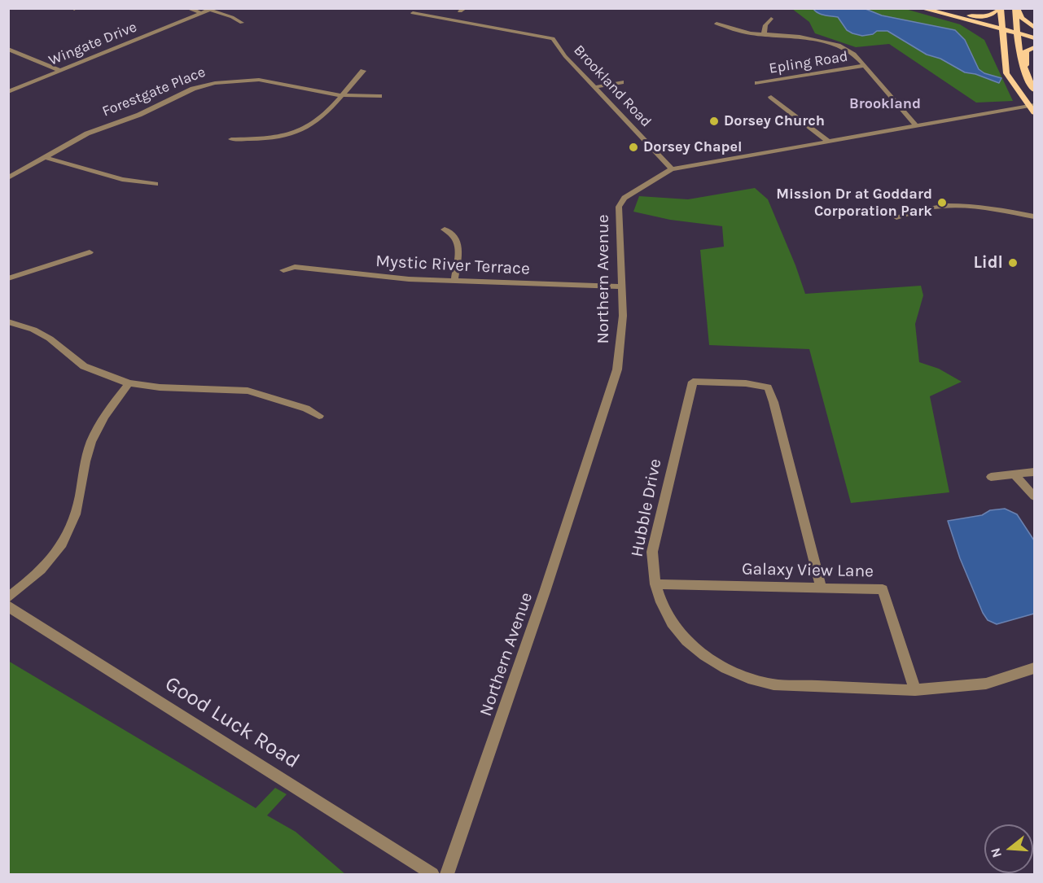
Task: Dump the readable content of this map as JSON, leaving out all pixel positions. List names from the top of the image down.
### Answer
{
  "streets": {
    "street": [
      "Wingate Drive",
      "Epling Road",
      "Brookland Road",
      "Forestgate Place",
      "Mystic River Terrace",
      "Northern Avenue",
      "Hubble Drive",
      "Galaxy View Lane",
      "Good Luck Road"
    ]
  },
  "crossings": [
    ["Brookland Road", "Northern Avenue"],
    ["Mystic River Terrace", "Northern Avenue"],
    ["Hubble Drive", "Galaxy View Lane"]
  ],
  "districts": ["Brookland"],
  "places": [
    "Dorsey Church",
    "Dorsey Chapel",
    "Mission Dr at Goddard Corporation Park",
    "Lidl"
  ],
  "north": "left"
}
